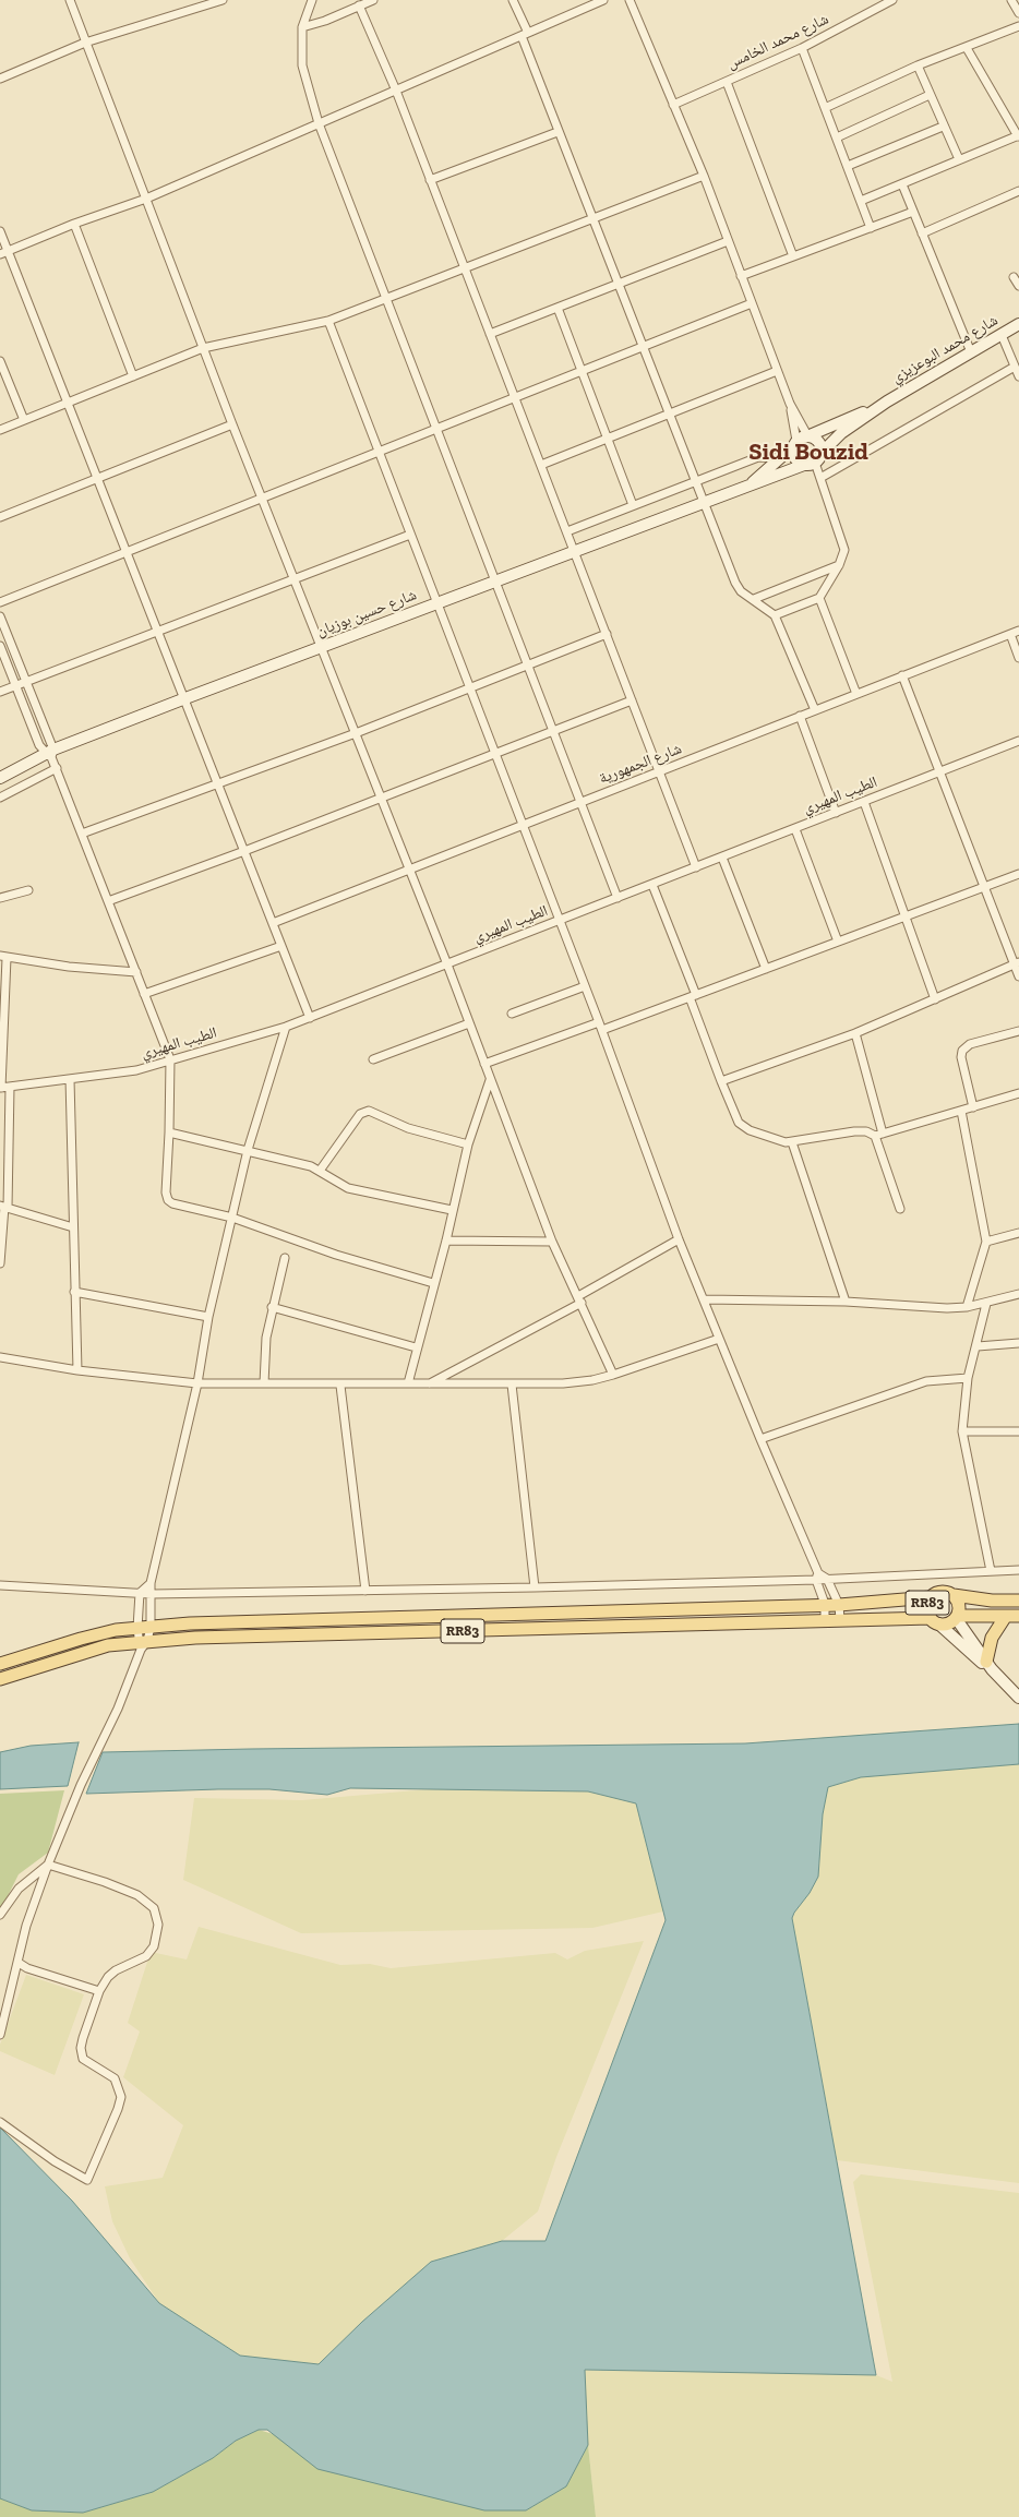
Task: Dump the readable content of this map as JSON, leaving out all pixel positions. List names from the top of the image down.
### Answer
{
  "streets": {
    "main road": ["شارع محمد البوعزيزي", "شارع حسين بوزيان", "RR83"],
    "street": ["شارع محمد الخامس", "شارع الجمهورية", "الطيب المهيري"]
  },
  "crossings": [
    ["شارع محمد البوعزيزي", "شارع حسين بوزيان"]
  ],
  "districts": ["Sidi Bouzid"]
}
